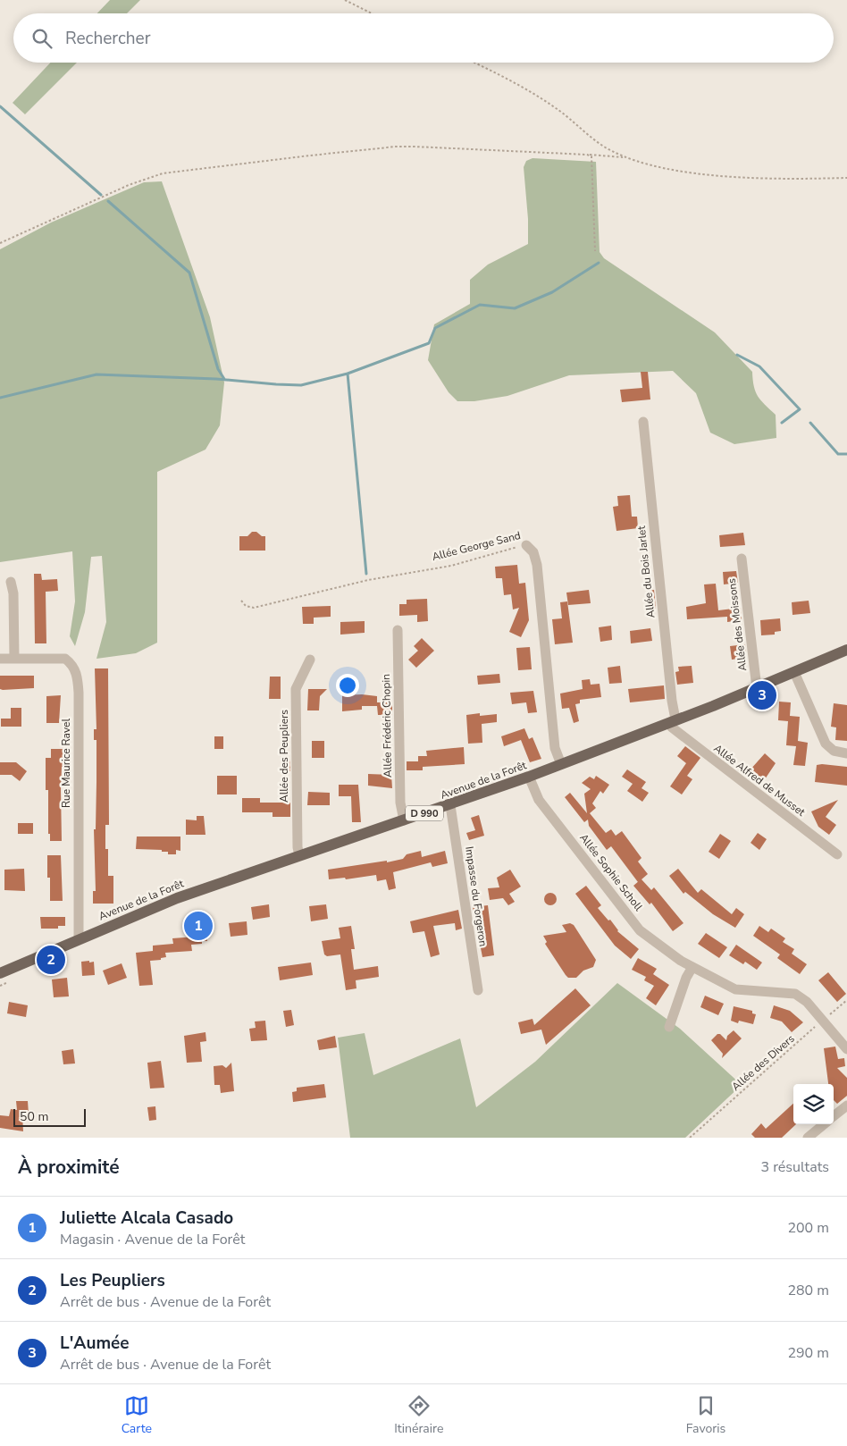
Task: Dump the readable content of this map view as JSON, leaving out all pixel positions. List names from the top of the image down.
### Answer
{
  "streets": {
    "main road": ["Avenue de la Forêt", "D 990"],
    "street": [
      "Allée George Sand",
      "Allée du Bois Jarlet",
      "Allée des Moissons",
      "Allée Frédéric Chopin",
      "Allée des Peupliers",
      "Rue Maurice Ravel",
      "Allée Alfred de Musset",
      "Allée Sophie Scholl",
      "Impasse du Forgeron"
    ],
    "path": ["Allée des Divers"]
  },
  "crossings": [
    ["Allée George Sand", "Avenue de la Forêt"],
    ["Allée du Bois Jarlet", "Avenue de la Forêt"],
    ["Allée du Bois Jarlet", "Allée Alfred de Musset"],
    ["Allée des Moissons", "Avenue de la Forêt"],
    ["Allée Frédéric Chopin", "Avenue de la Forêt"],
    ["Allée des Peupliers", "Avenue de la Forêt"],
    ["Rue Maurice Ravel", "Avenue de la Forêt"],
    ["Avenue de la Forêt", "Allée Alfred de Musset"],
    ["Avenue de la Forêt", "Allée Sophie Scholl"],
    ["Avenue de la Forêt", "Impasse du Forgeron"],
    ["Allée Sophie Scholl", "Allée des Divers"]
  ],
  "scale_bar": "50 m",
  "page": {
    "search": "Rechercher",
    "pins": ["3", "1", "2"],
    "scale": "50 m",
    "heading": ["À proximité", "3 résultats"],
    "list": [
      {
        "mark": "1",
        "name": "Juliette Alcala Casado",
        "note": "Magasin · Avenue de la Forêt",
        "value": "200 m"
      },
      {
        "mark": "2",
        "name": "Les Peupliers",
        "note": "Arrêt de bus · Avenue de la Forêt",
        "value": "280 m"
      },
      {
        "mark": "3",
        "name": "L'Aumée",
        "note": "Arrêt de bus · Avenue de la Forêt",
        "value": "290 m"
      }
    ],
    "nav": ["Carte", "Itinéraire", "Favoris"]
  }
}
